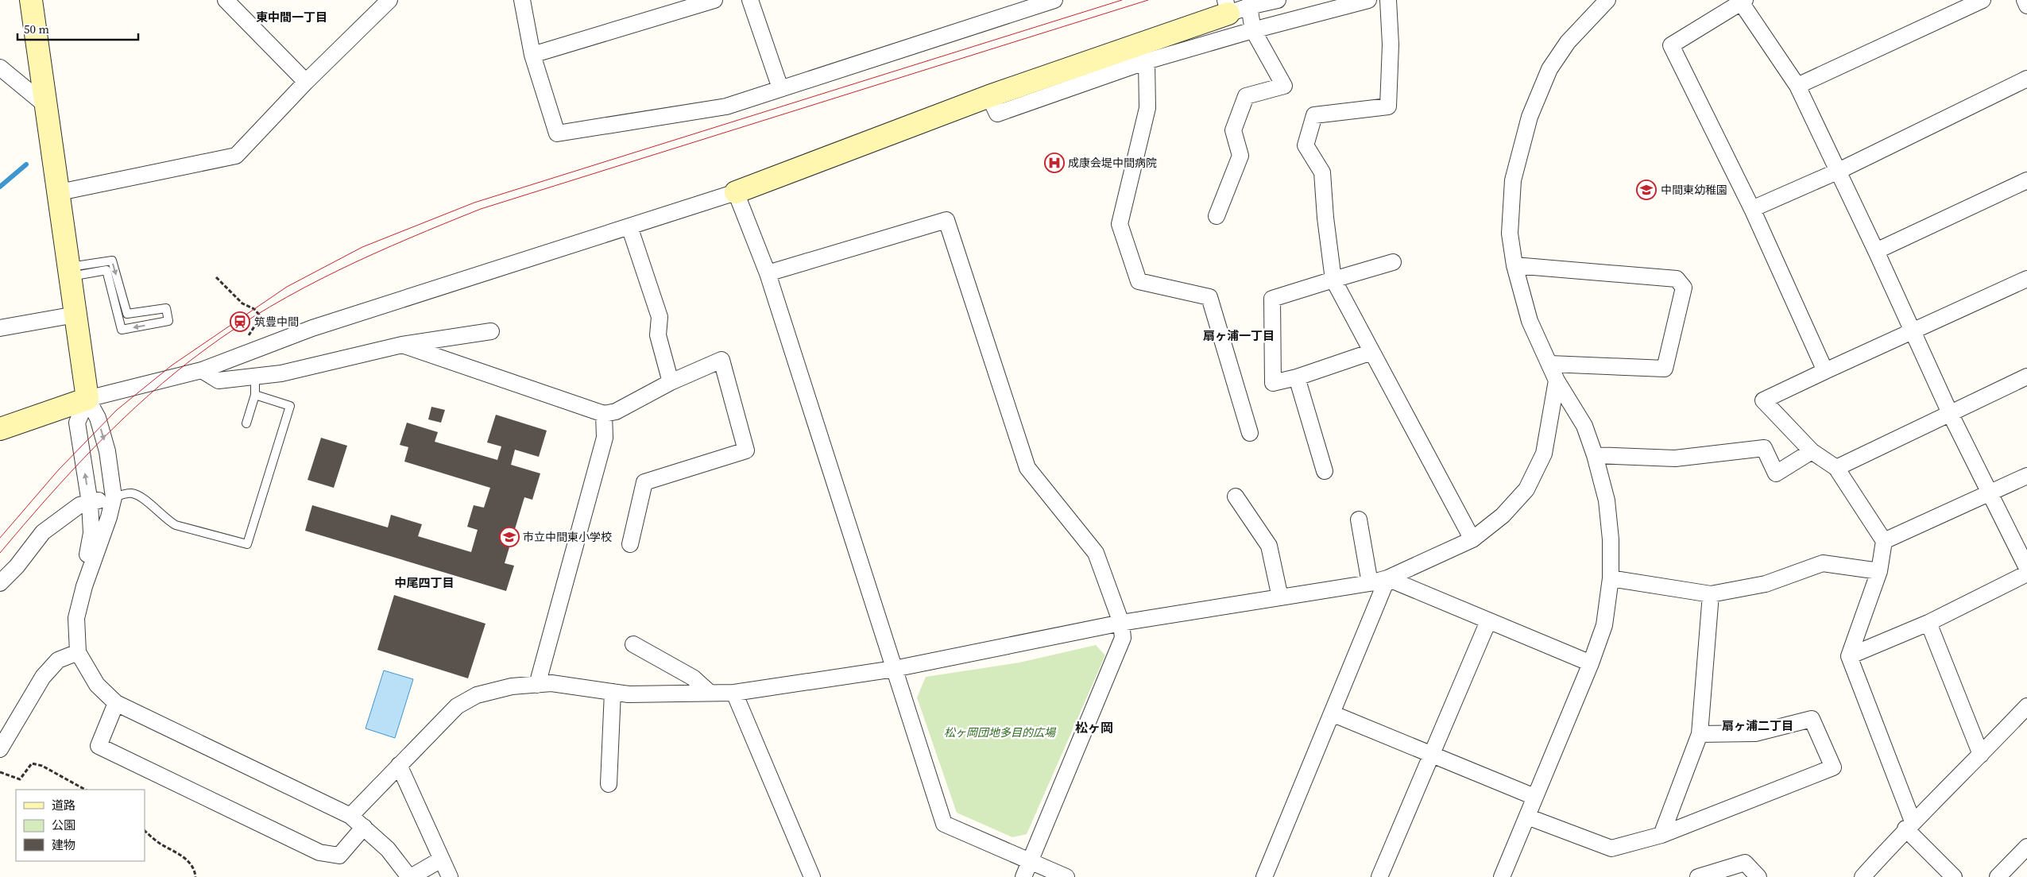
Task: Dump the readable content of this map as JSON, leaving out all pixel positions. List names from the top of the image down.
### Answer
{
  "districts": [
    "東中間一丁目",
    "扇ヶ浦一丁目",
    "中尾四丁目",
    "扇ヶ浦二丁目",
    "松ヶ岡"
  ],
  "parks": ["松ヶ岡団地多目的広場"],
  "places": {
    "hospital": ["成康会堤中間病院"],
    "school or university": ["中間東幼稚園", "市立中間東小学校"],
    "station": ["筑豊中間"]
  },
  "legend": ["道路", "公園", "建物"],
  "scale_bar": "50 m"
}
